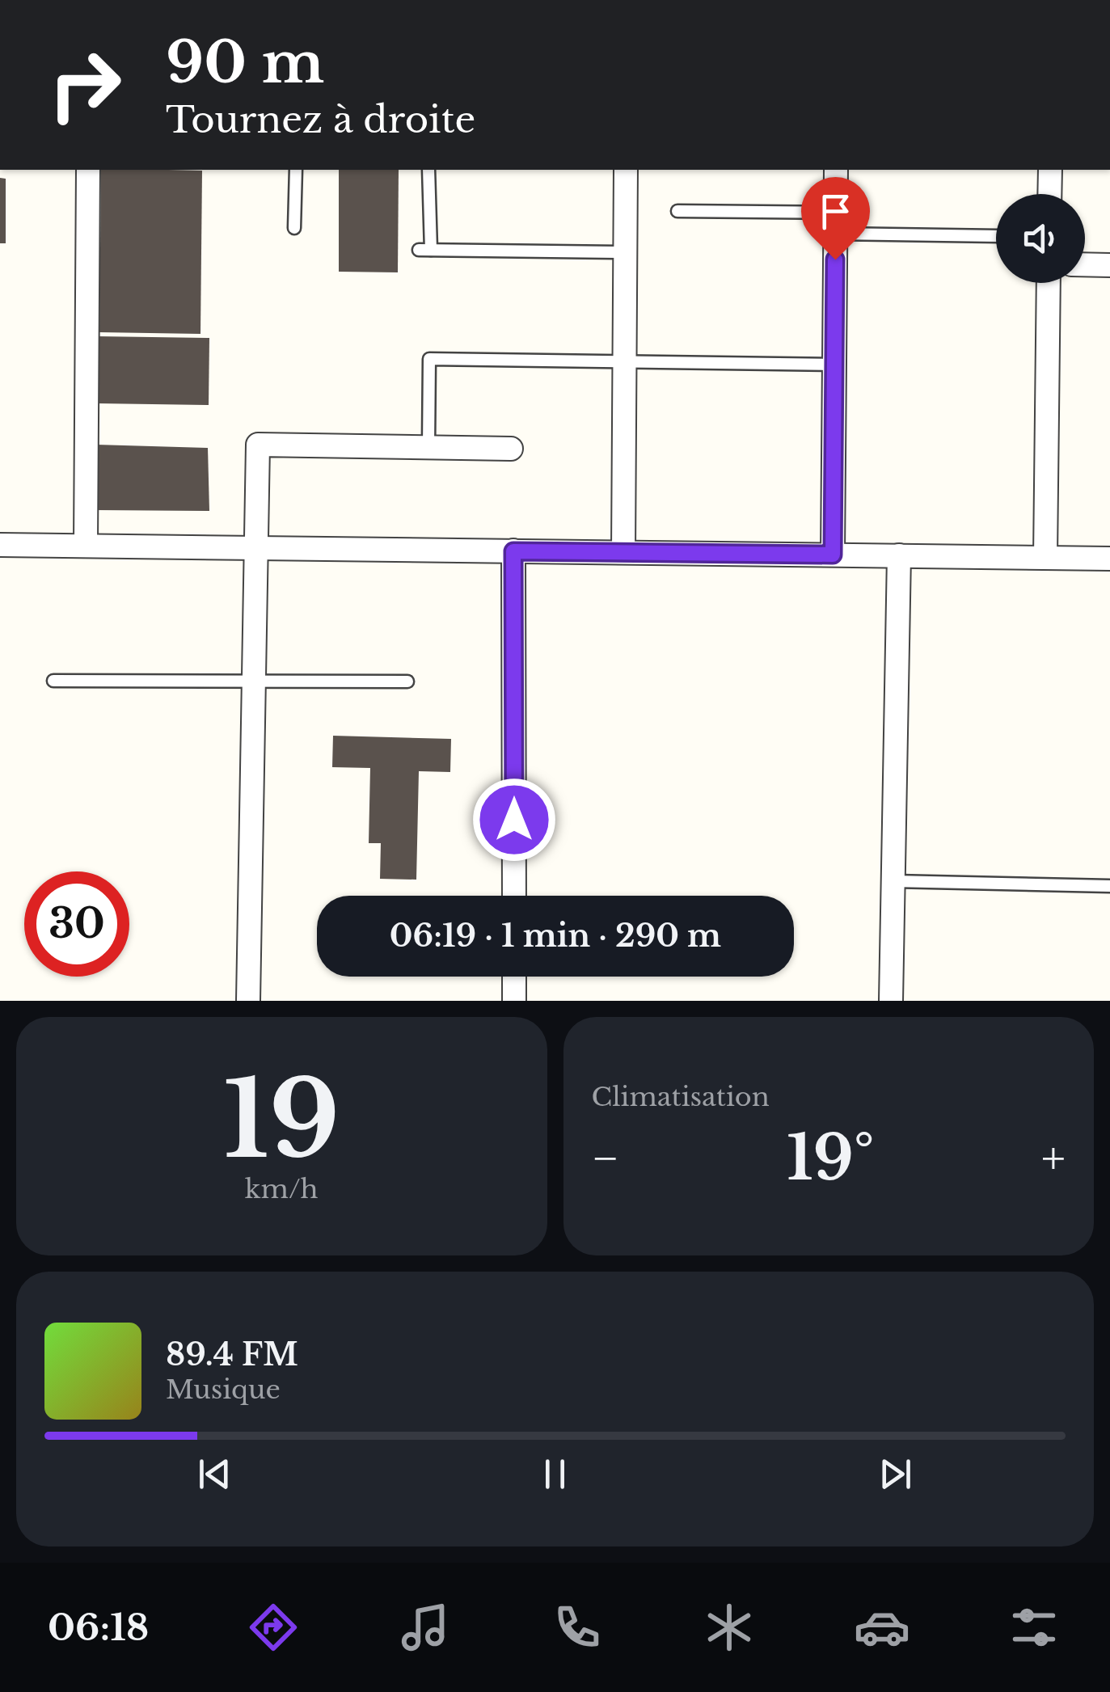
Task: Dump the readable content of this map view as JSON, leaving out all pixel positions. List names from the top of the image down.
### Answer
{
  "page": {
    "turn": ["90 m", "Tournez à droite"],
    "limit": "30",
    "trip": "06:19 · 1 min · 290 m",
    "tile": [
      ["19", "km/h"],
      "Climatisation"
    ],
    "heat": ["−", "19°", "+"],
    "song": ["89.4 FM", "Musique"],
    "tabs": "06:18"
  }
}
